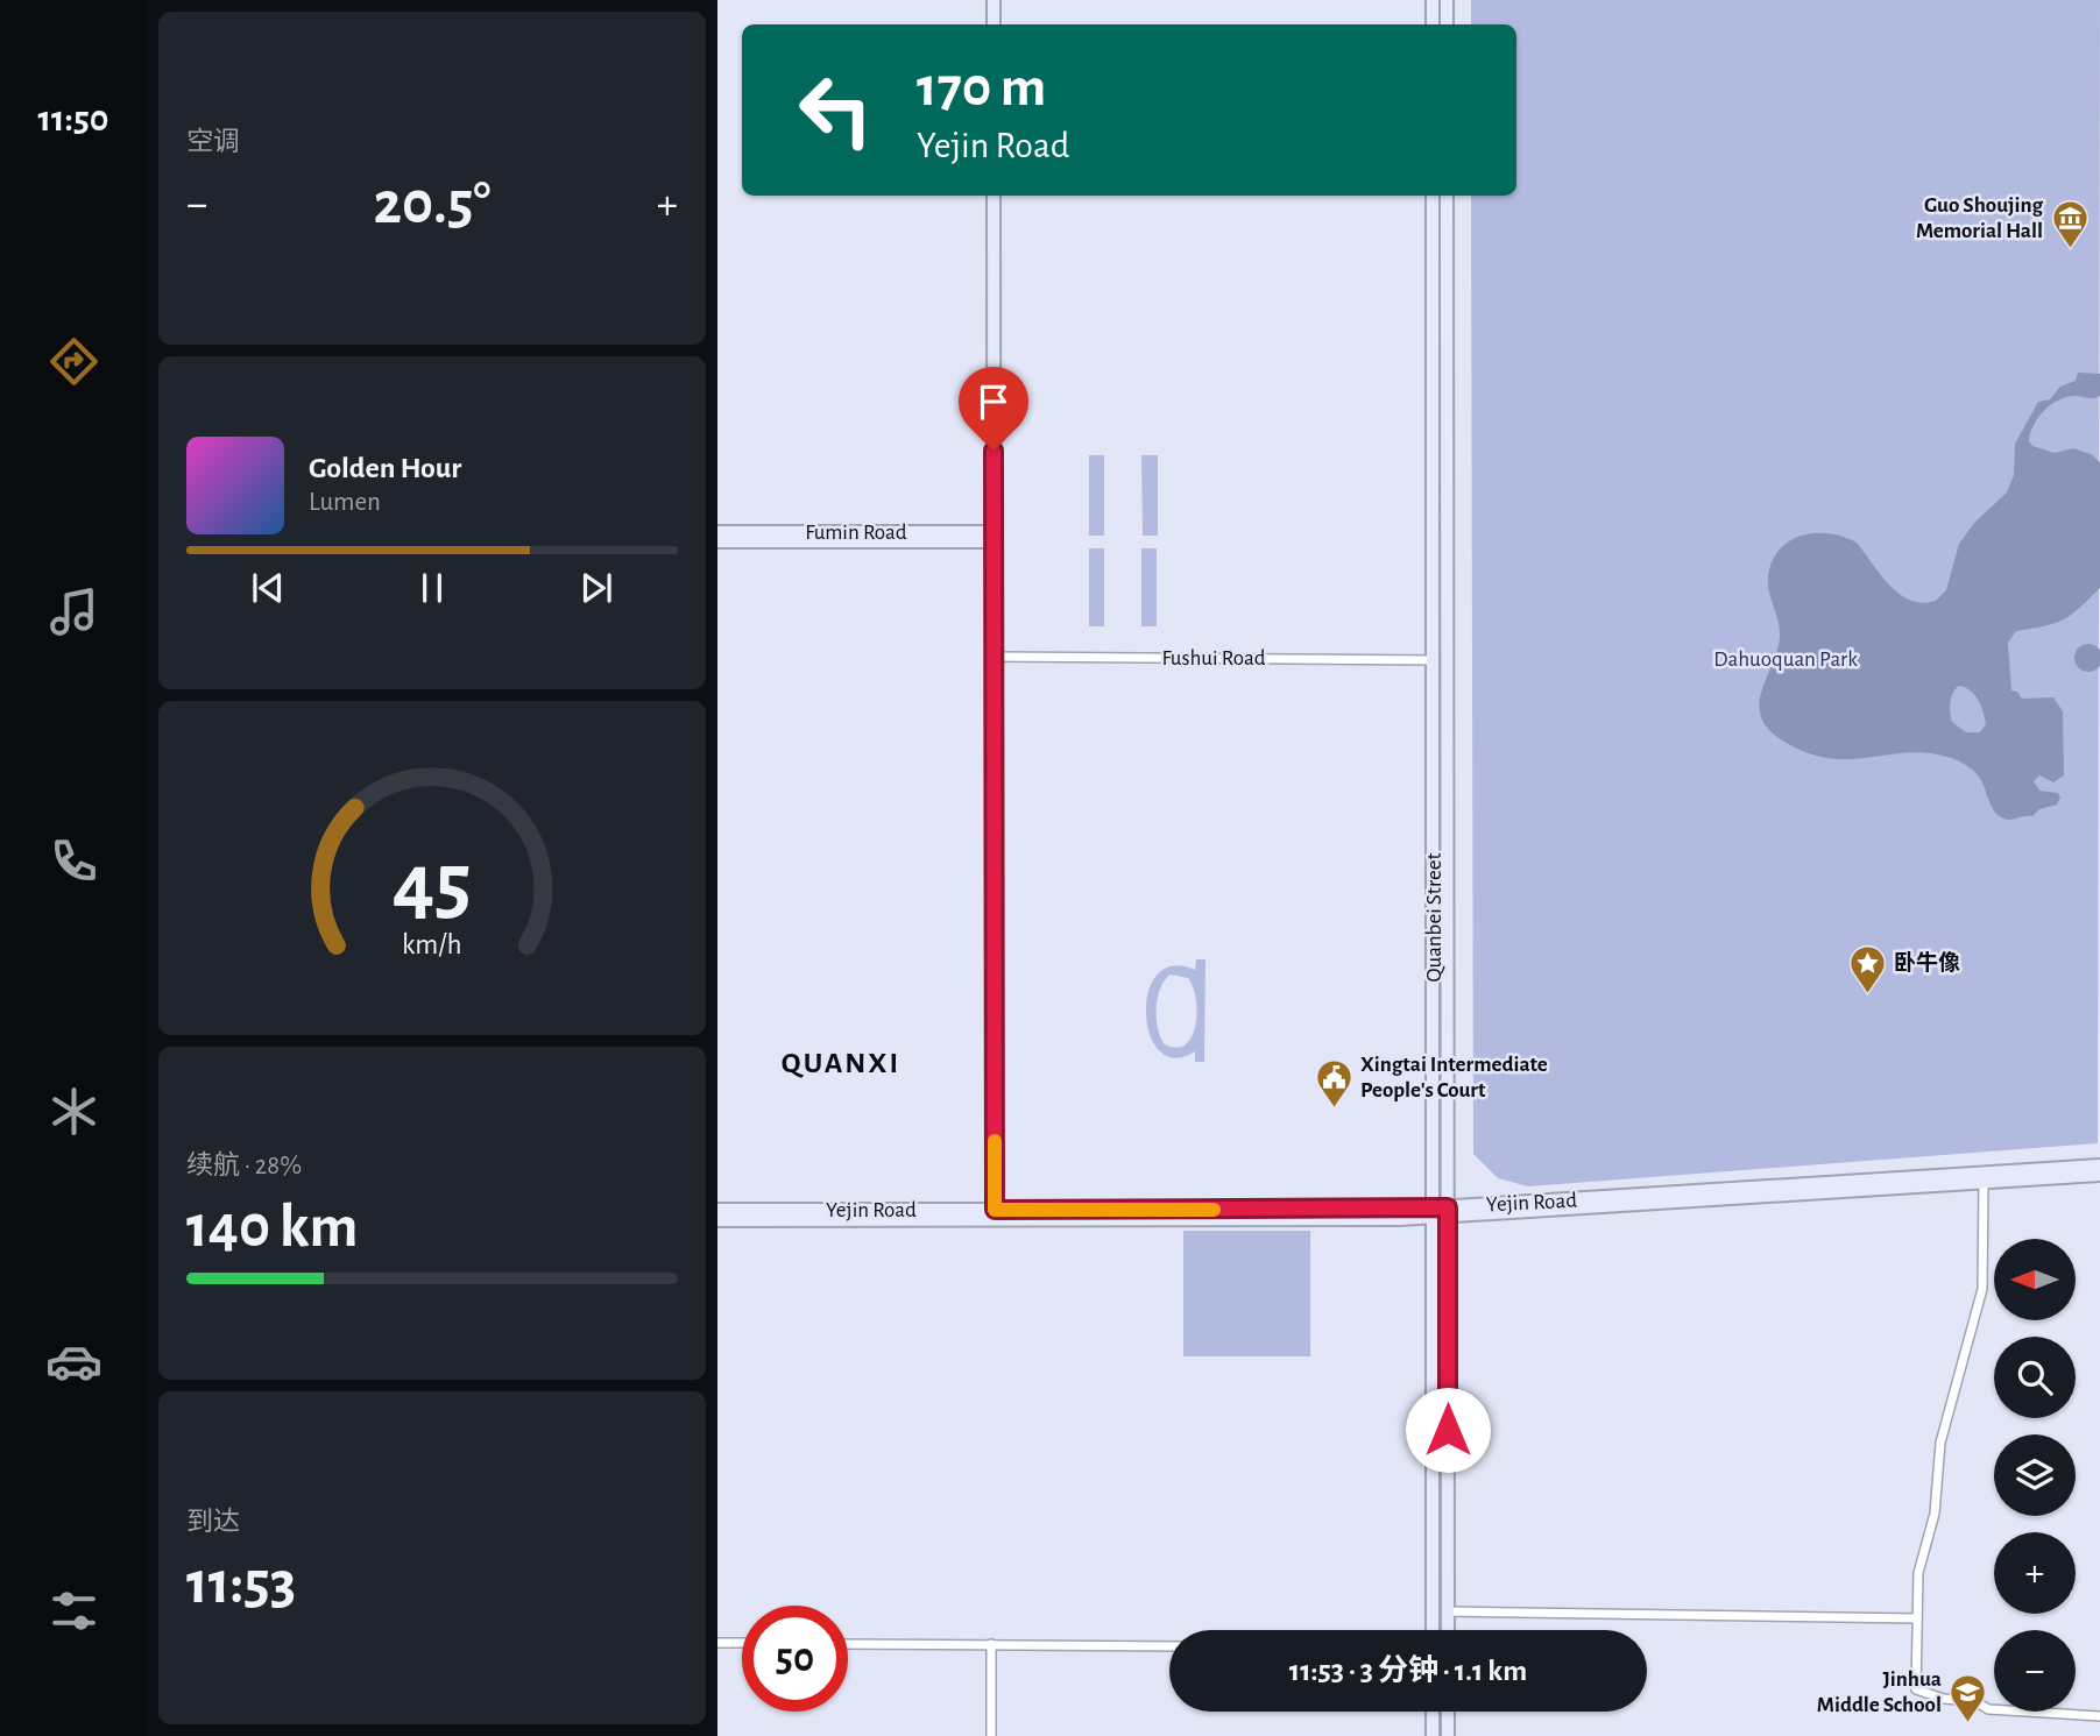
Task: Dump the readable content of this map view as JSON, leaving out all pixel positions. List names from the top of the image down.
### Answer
{
  "streets": {
    "street": [
      "Fumin Road",
      "Fushui Road",
      "Quanbei Street",
      "Yejin Road"
    ]
  },
  "crossings": [
    ["Fushui Road", "Quanbei Street"],
    ["Quanbei Street", "Yejin Road"]
  ],
  "districts": ["QUANXI"],
  "parks": ["Dahuoquan Park"],
  "places": {
    "museum": ["Guo Shoujing Memorial Hall"],
    "place": ["卧牛像"],
    "public building": ["Xingtai Intermediate People's Court"],
    "school or university": ["Jinhua Middle School"]
  },
  "north": "left",
  "page": {
    "tabs": "11:50",
    "tile": [
      "空调",
      ["续航 · 28%", "140 km"],
      ["到达", "11:53"]
    ],
    "turn": ["170 m", "Yejin Road"],
    "heat": ["−", "20.5°", "+"],
    "song": ["Golden Hour", "Lumen"],
    "map_buttons": ["+", "−"],
    "limit": "50",
    "trip": "11:53 · 3 分钟 · 1.1 km",
    "gauge": ["45", "km/h"]
  }
}
